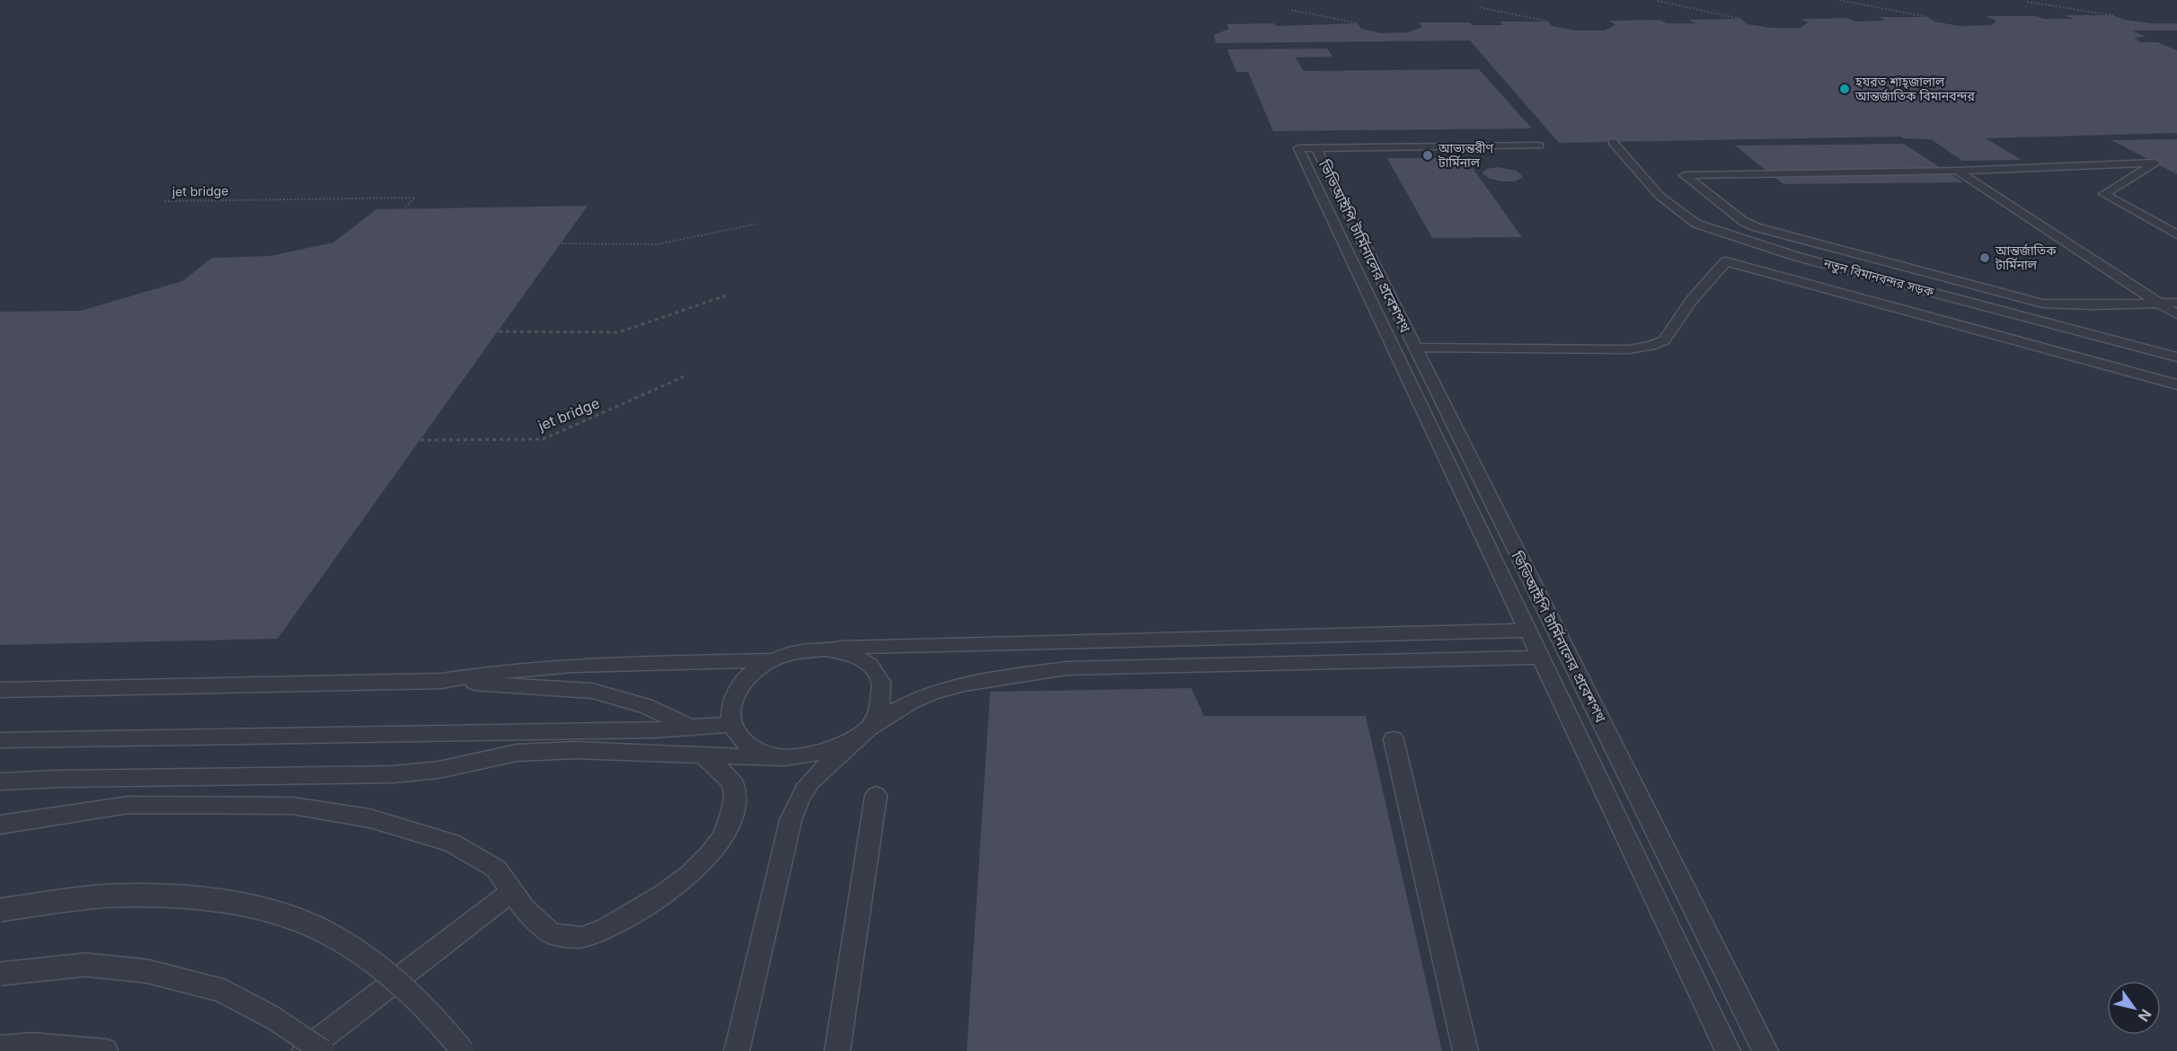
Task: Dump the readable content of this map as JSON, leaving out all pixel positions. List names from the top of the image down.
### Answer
{
  "streets": {
    "lane": ["ভিভিআইপি টার্মিনালের প্রবেশপথ", "নতুন বিমানবন্দর সড়ক"],
    "path": ["jet bridge"]
  },
  "places": ["হযরত শাহ্‌জালাল আন্তর্জাতিক বিমানবন্দর", "আভ্যন্তরীণ টার্মিনাল", "আন্তর্জাতিক টার্মিনাল"],
  "north": "bottom right"
}
